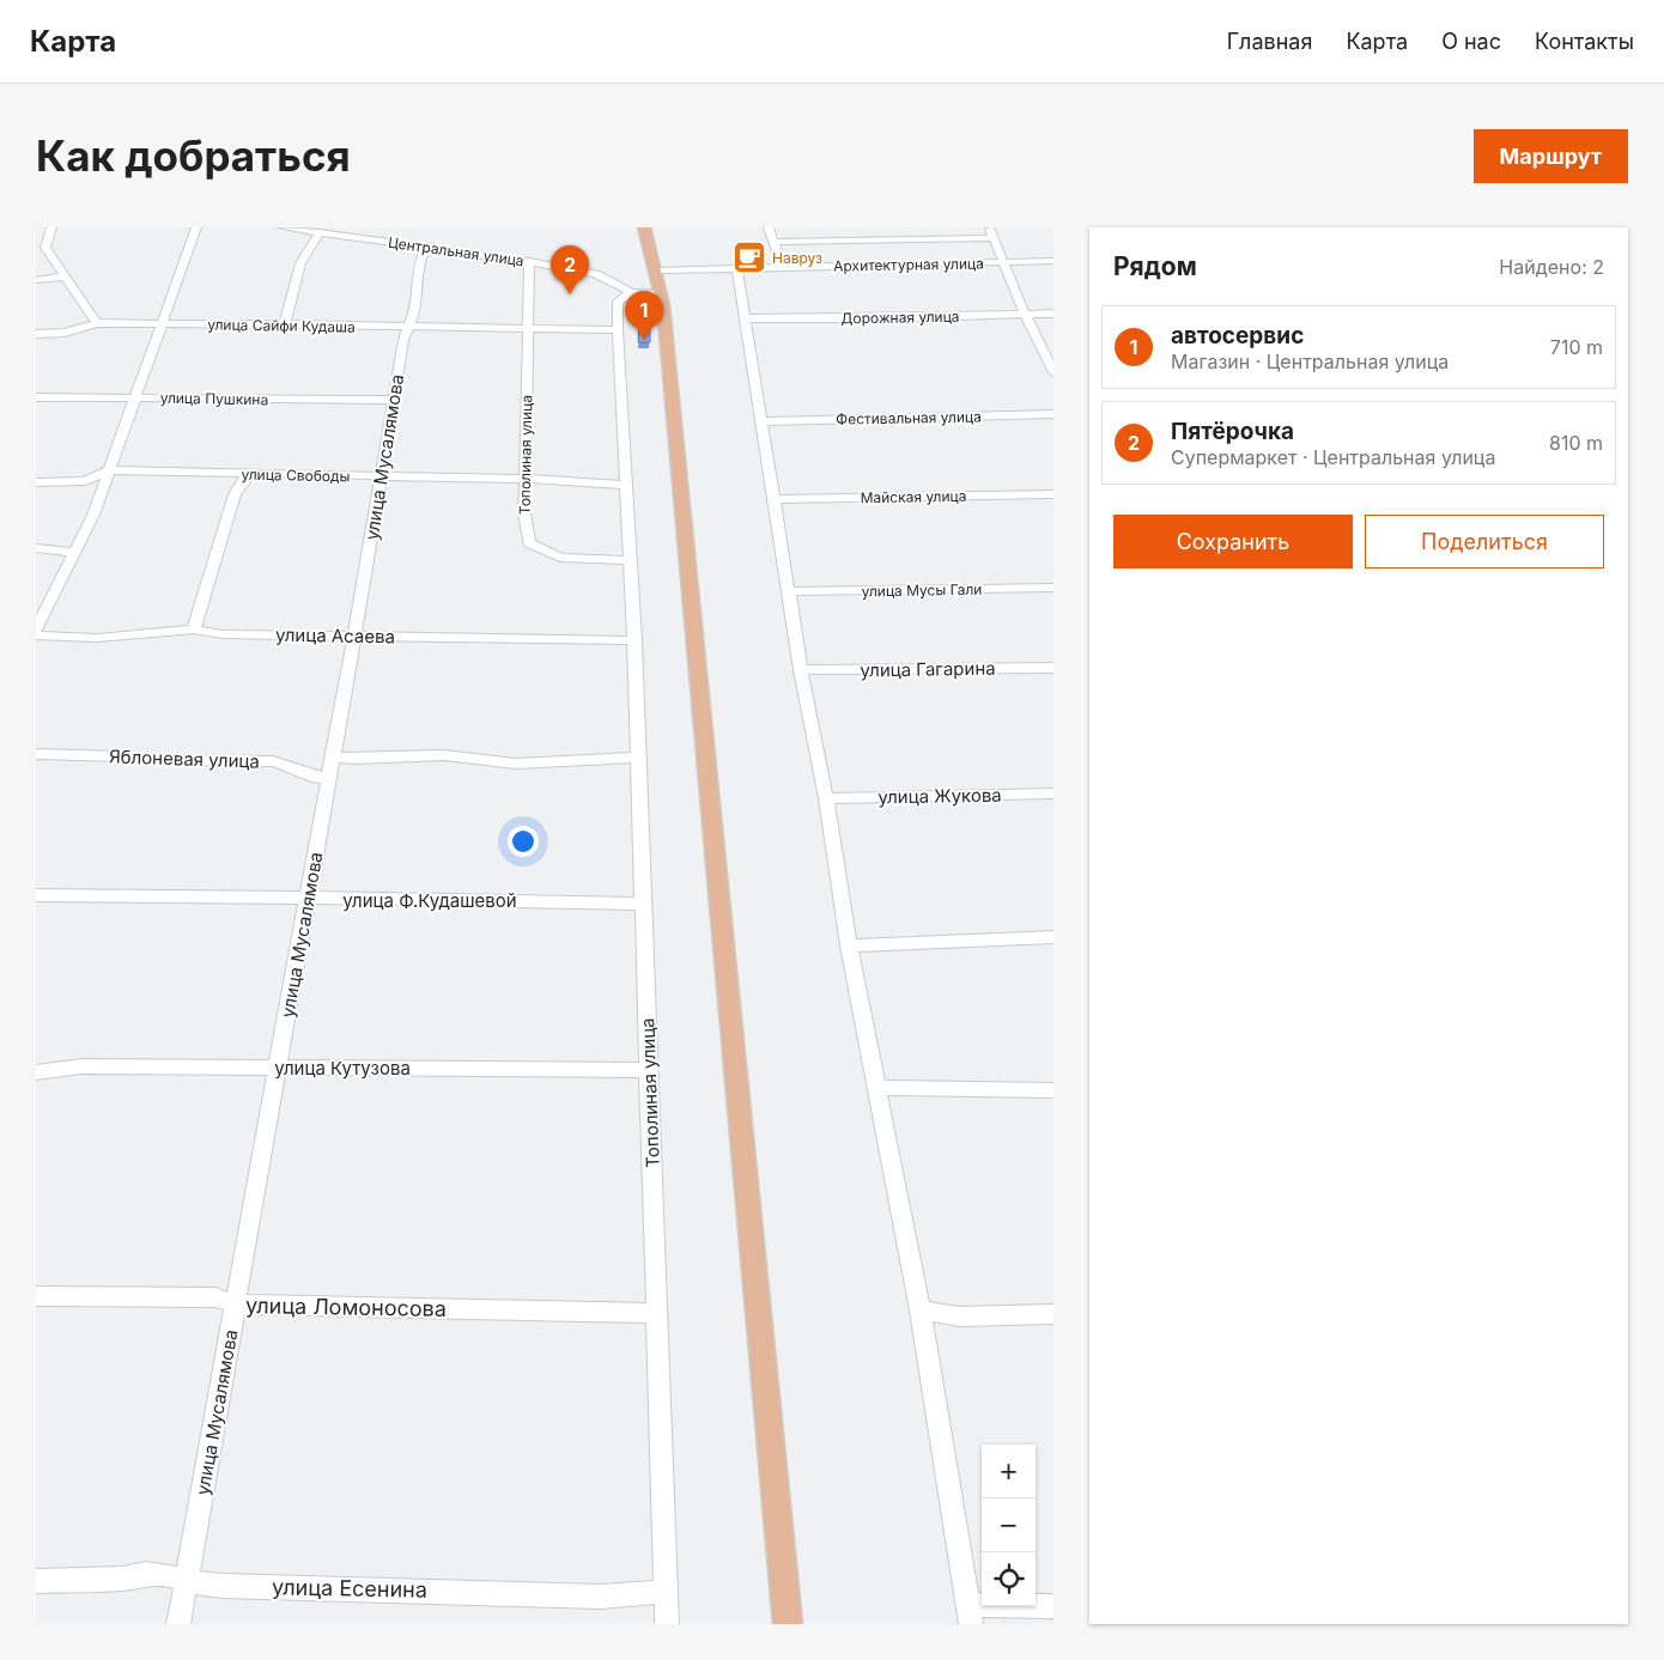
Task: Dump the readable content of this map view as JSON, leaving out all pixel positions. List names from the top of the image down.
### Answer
{
  "streets": {
    "street": [
      "Центральная улица",
      "Архитектурная улица",
      "Дорожная улица",
      "улица Сайфи Кудаша",
      "улица Пушкина",
      "Фестивальная улица",
      "Тополиная улица",
      "улица Мусалямова",
      "улица Свободы",
      "Майская улица",
      "улица Мусы Гали",
      "улица Асаева",
      "улица Гагарина",
      "Яблоневая улица",
      "улица Жукова",
      "улица Ф.Кудашевой",
      "улица Кутузова",
      "улица Ломоносова",
      "улица Есенина"
    ]
  },
  "crossings": [
    ["Центральная улица", "Тополиная улица"],
    ["Центральная улица", "улица Мусалямова"],
    ["улица Сайфи Кудаша", "Тополиная улица"],
    ["улица Сайфи Кудаша", "улица Мусалямова"],
    ["улица Пушкина", "улица Мусалямова"],
    ["Тополиная улица", "улица Свободы"],
    ["Тополиная улица", "улица Асаева"],
    ["Тополиная улица", "улица Ф.Кудашевой"],
    ["Тополиная улица", "улица Кутузова"],
    ["Тополиная улица", "улица Ломоносова"],
    ["Тополиная улица", "улица Есенина"],
    ["улица Мусалямова", "улица Свободы"],
    ["улица Мусалямова", "улица Асаева"],
    ["улица Мусалямова", "Яблоневая улица"],
    ["улица Мусалямова", "улица Ф.Кудашевой"],
    ["улица Мусалямова", "улица Кутузова"],
    ["улица Мусалямова", "улица Ломоносова"],
    ["улица Мусалямова", "улица Есенина"]
  ],
  "places": {
    "cafe": ["Навруз"]
  },
  "page": {
    "header": "Карта",
    "nav": [
      "Главная",
      "Карта",
      "О нас",
      "Контакты"
    ],
    "buttons": [
      "Маршрут",
      ["Сохранить", "Поделиться"]
    ],
    "title": "Как добраться",
    "heading": ["Рядом", "Найдено: 2"],
    "pins": ["2", "1"],
    "list": [
      {
        "mark": "1",
        "name": "автосервис",
        "note": "Магазин · Центральная улица",
        "value": "710 m"
      },
      {
        "mark": "2",
        "name": "Пятёрочка",
        "note": "Супермаркет · Центральная улица",
        "value": "810 m"
      }
    ],
    "map_buttons": ["+", "−"]
  }
}
